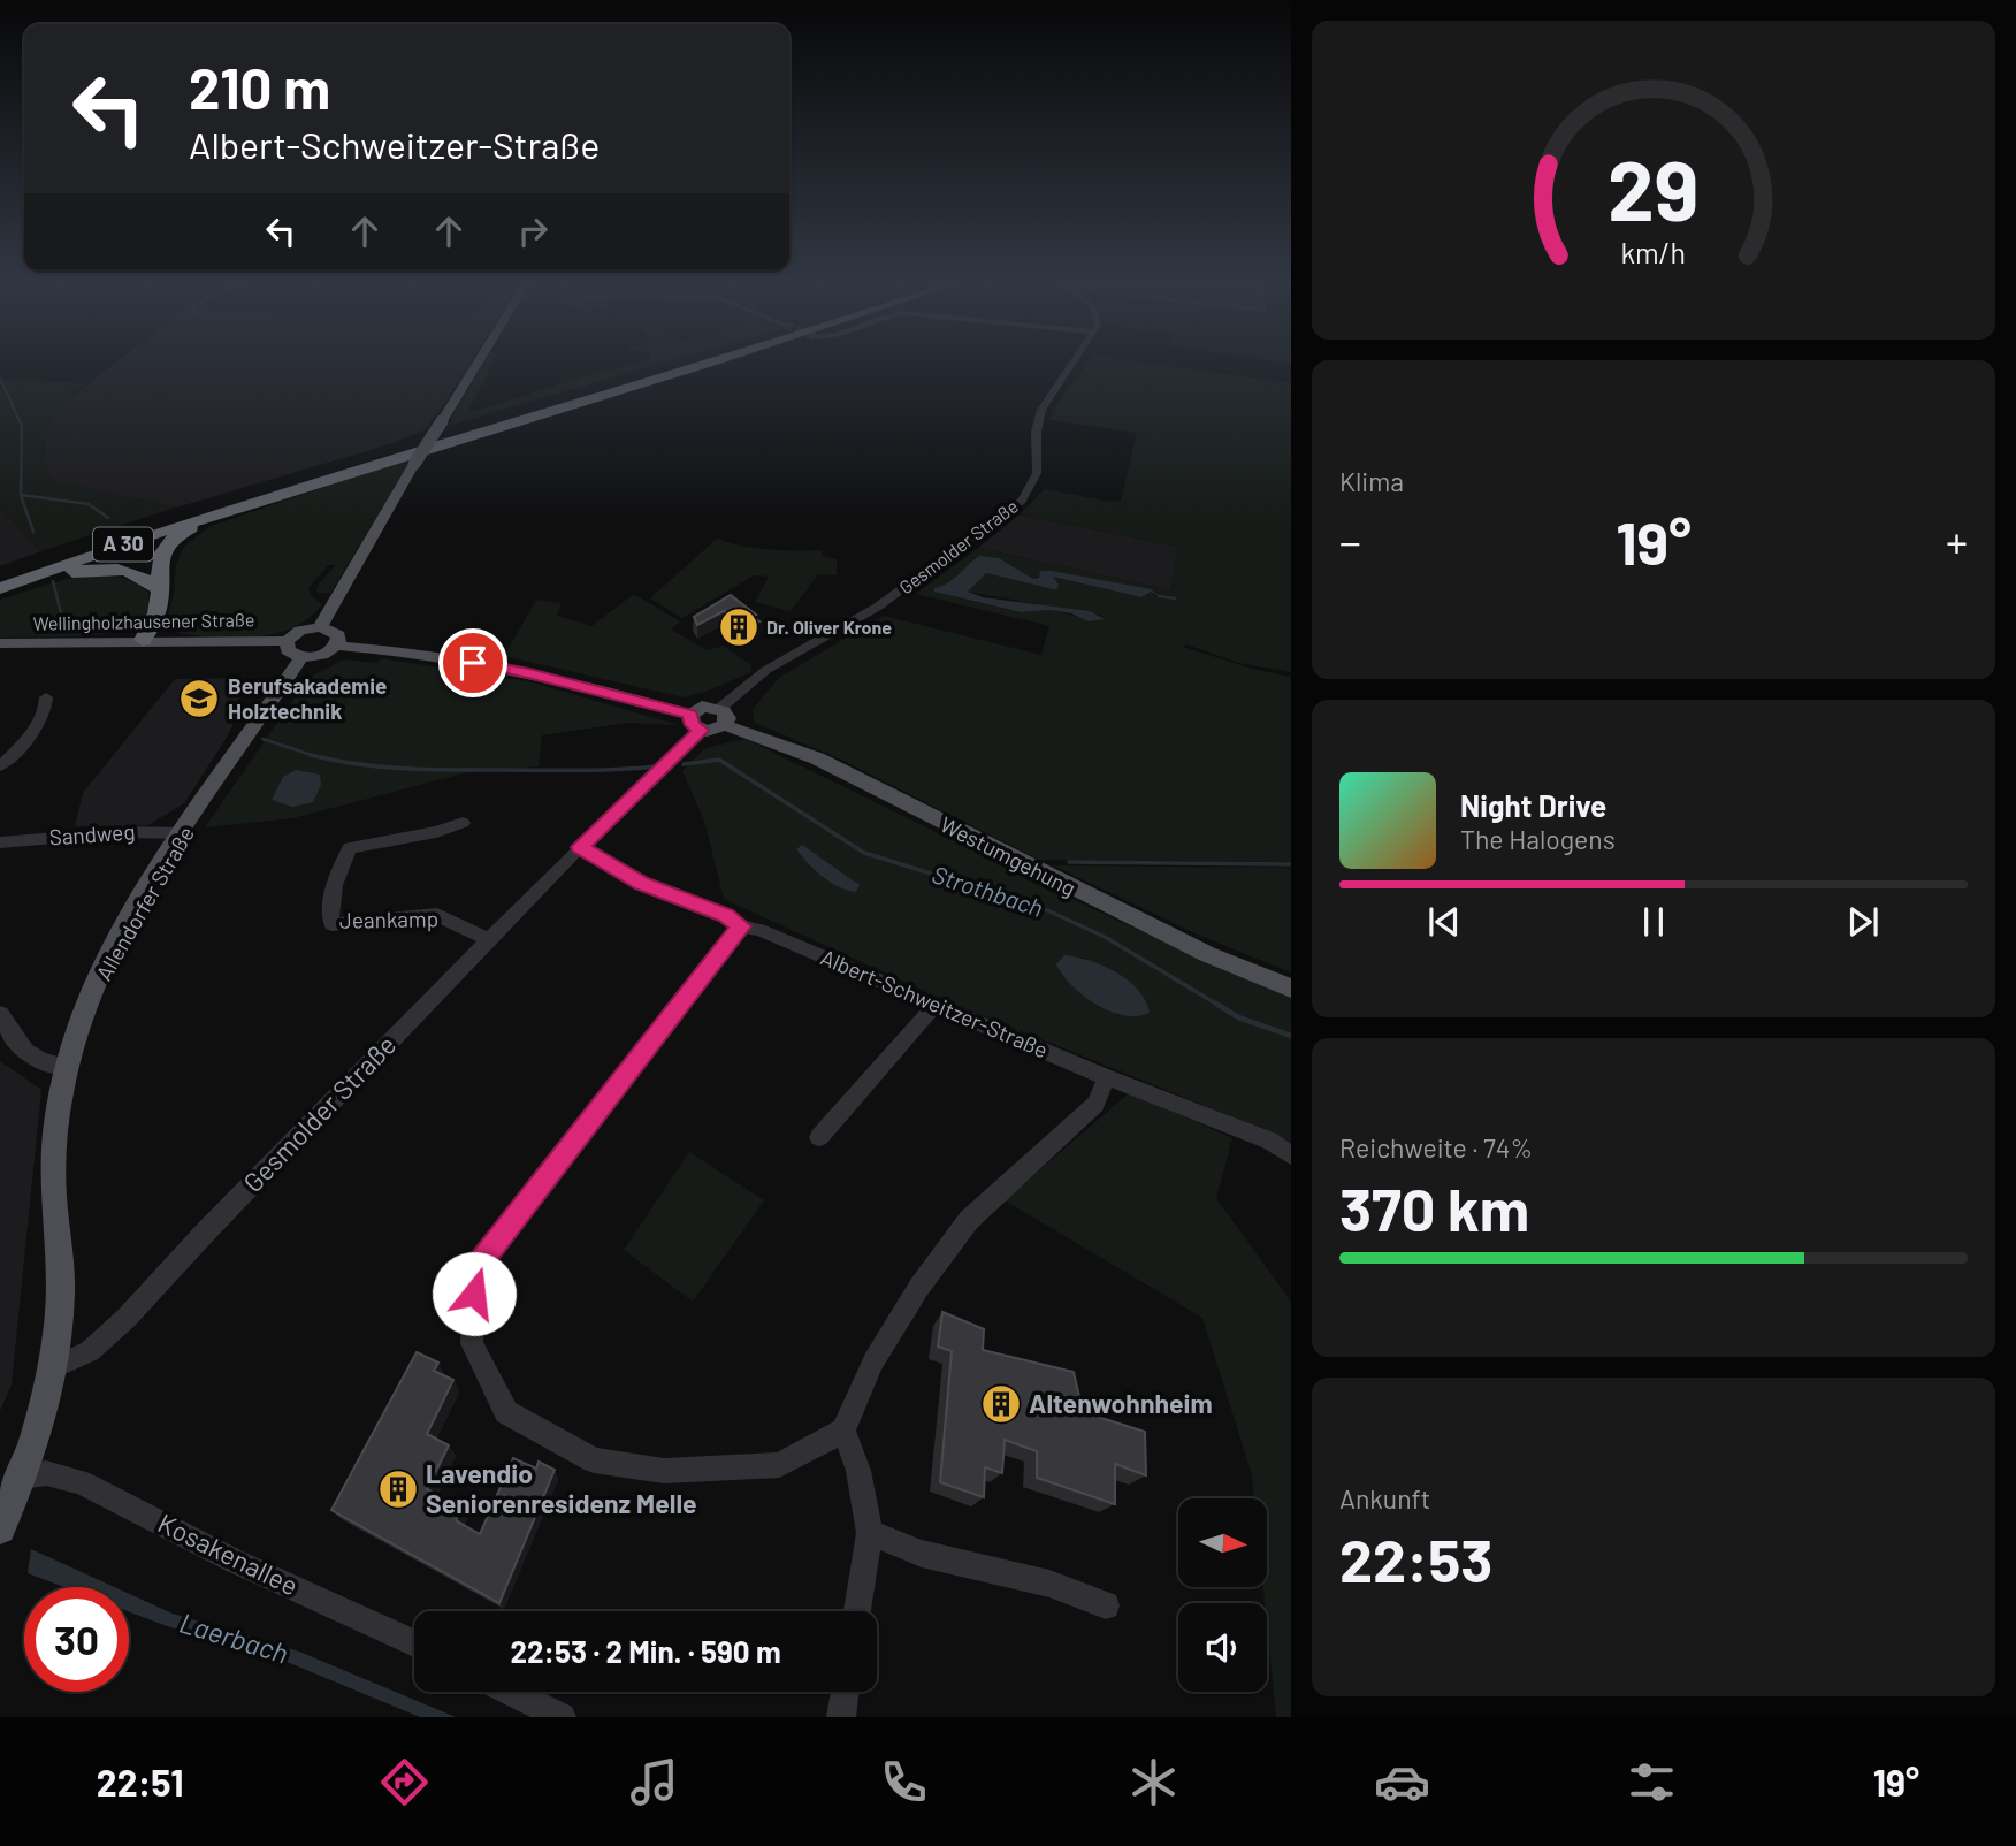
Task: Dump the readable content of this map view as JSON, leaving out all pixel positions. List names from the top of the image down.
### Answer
{
  "streets": {
    "highway": ["A 30"],
    "main road": ["Wellingholzhausener Straße", "Westumgehung", "Allendorfer Straße"],
    "street": [
      "Gesmolder Straße",
      "Sandweg",
      "Jeankamp",
      "Albert-Schweitzer-Straße",
      "Kosakenallee"
    ]
  },
  "crossings": [
    ["Gesmolder Straße", "Westumgehung"],
    ["Gesmolder Straße", "Allendorfer Straße"],
    ["Gesmolder Straße", "Jeankamp"],
    ["Gesmolder Straße", "Albert-Schweitzer-Straße"],
    ["Sandweg", "Allendorfer Straße"]
  ],
  "water": ["Strothbach", "Laerbach"],
  "places": {
    "building": ["Dr. Oliver Krone", "Altenwohnheim", "Lavendio Seniorenresidenz Melle"],
    "school or university": ["Berufsakademie Holztechnik"]
  },
  "north": "right",
  "page": {
    "turn": ["210 m", "Albert-Schweitzer-Straße"],
    "tile": [
      "Klima",
      ["Reichweite · 74%", "370 km"],
      ["Ankunft", "22:53"]
    ],
    "heat": ["−", "19°", "+"],
    "song": ["Night Drive", "The Halogens"],
    "limit": "30",
    "trip": "22:53 · 2 Min. · 590 m",
    "tabs": ["22:51", "19°"],
    "gauge": ["29", "km/h"]
  }
}
